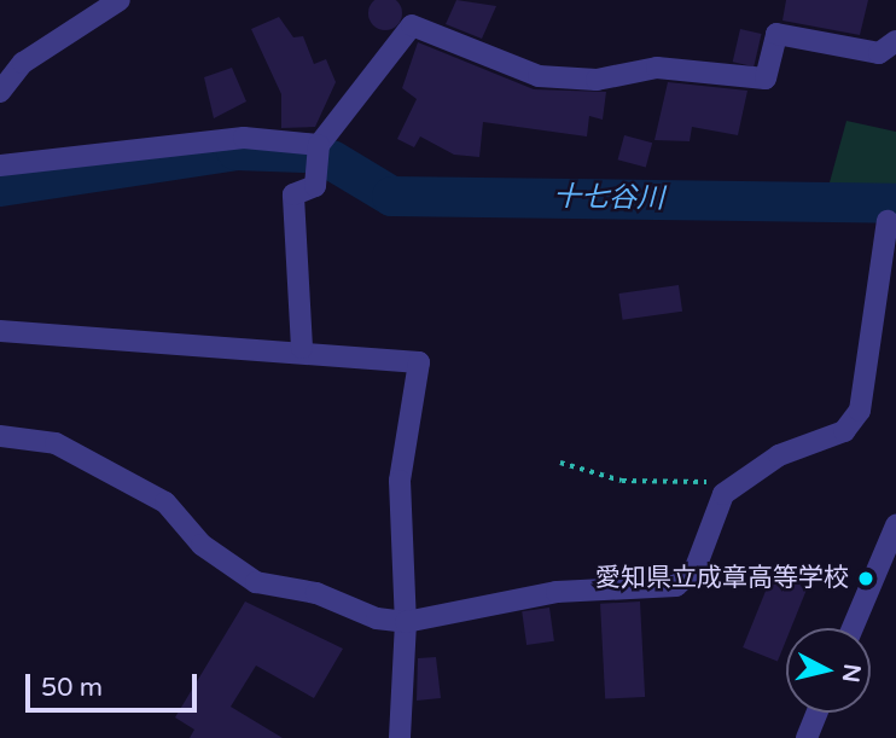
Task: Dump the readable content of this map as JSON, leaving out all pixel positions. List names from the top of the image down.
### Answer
{
  "water": ["十七谷川"],
  "places": ["愛知県立成章高等学校"],
  "scale_bar": "50 m",
  "north": "right"
}
